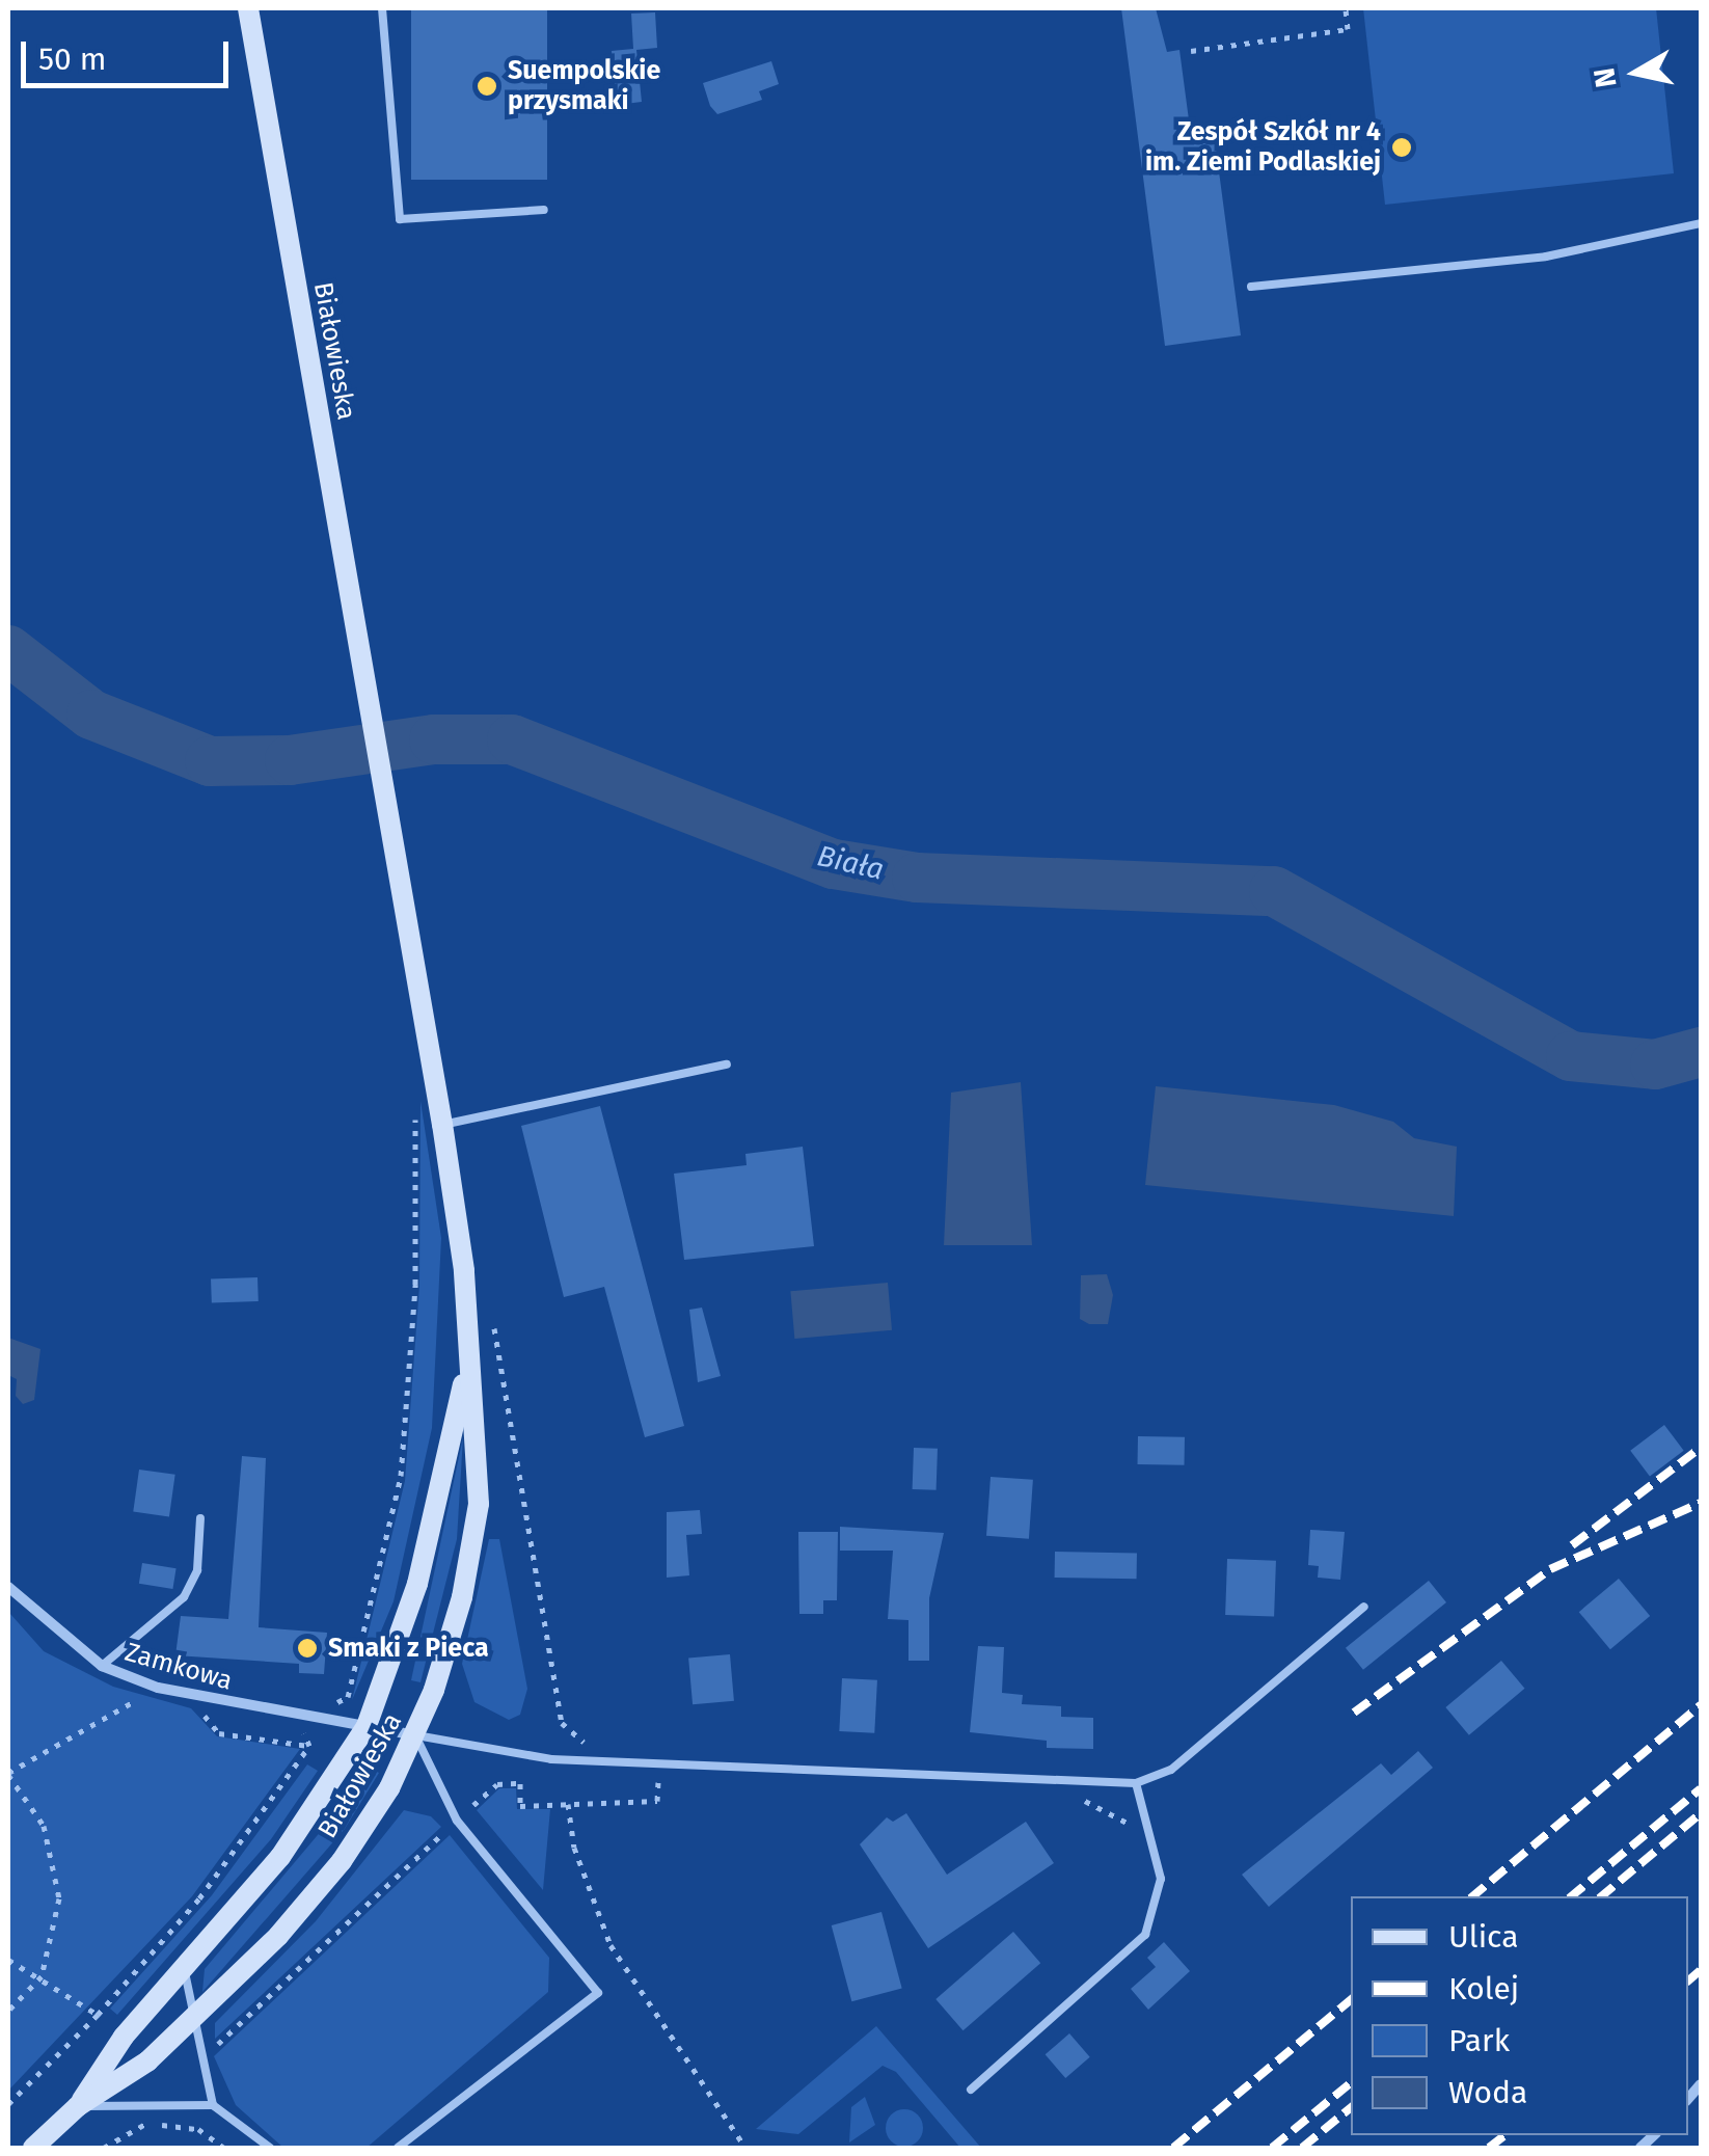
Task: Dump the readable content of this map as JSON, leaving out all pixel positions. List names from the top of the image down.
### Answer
{
  "streets": {
    "main road": ["Białowieska"],
    "street": ["Zamkowa"]
  },
  "crossings": [
    ["Białowieska", "Zamkowa"]
  ],
  "water": ["Biała"],
  "places": ["Suempolskie przysmaki", "Zespół Szkół nr 4 im. Ziemi Podlaskiej", "Smaki z Pieca"],
  "legend": [
    "Ulica",
    "Kolej",
    "Park",
    "Woda"
  ],
  "scale_bar": "50 m",
  "north": "left"
}
